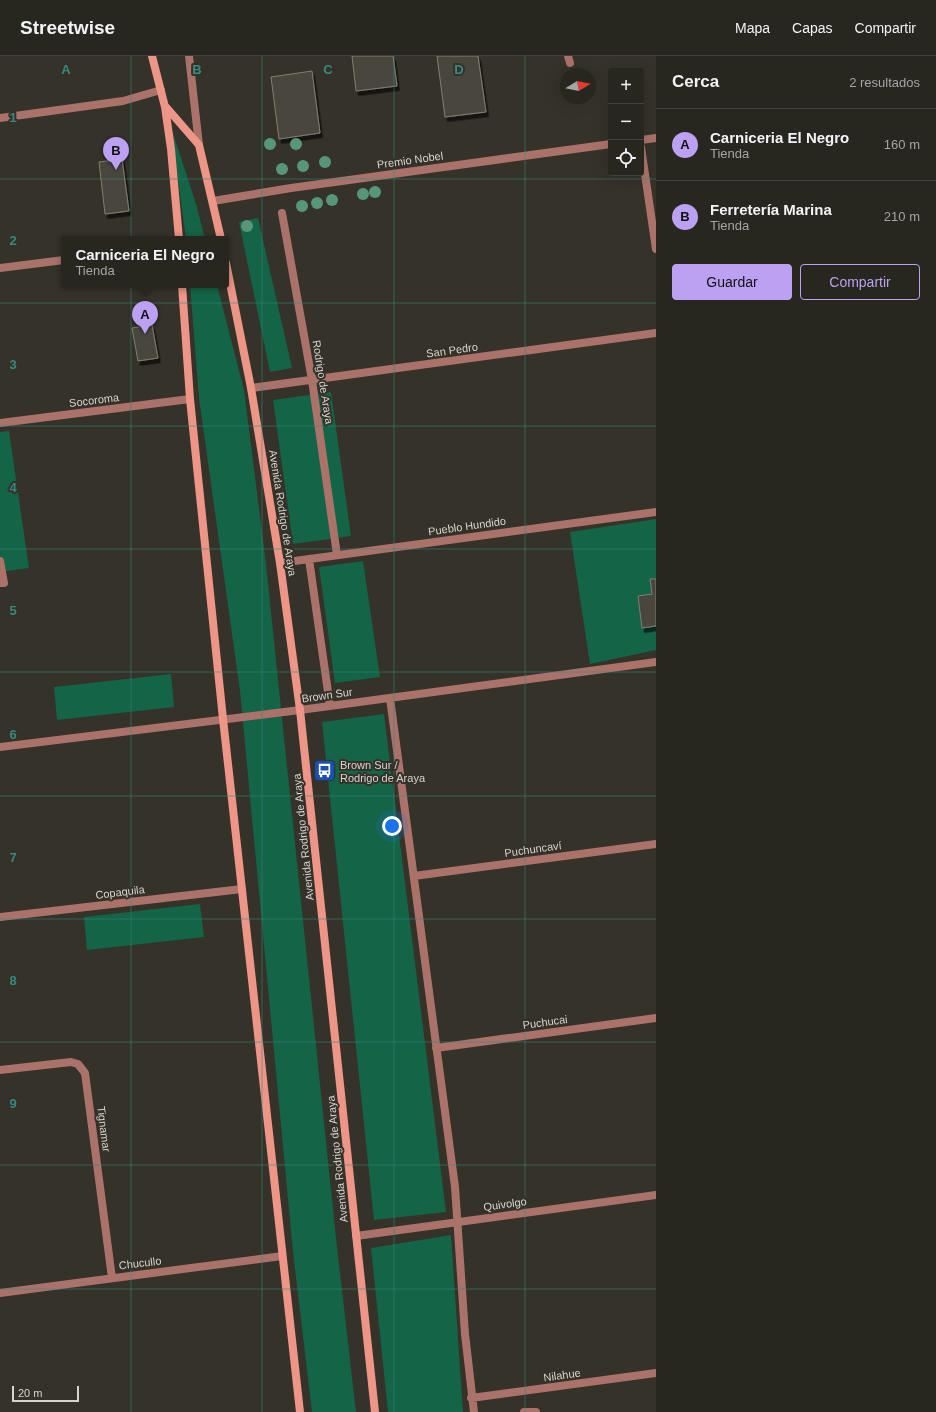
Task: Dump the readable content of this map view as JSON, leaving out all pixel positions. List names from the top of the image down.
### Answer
{
  "streets": {
    "main road": ["Avenida Rodrigo de Araya"],
    "street": [
      "Premio Nobel",
      "San Pedro",
      "Rodrigo de Araya",
      "Socoroma",
      "Pueblo Hundido",
      "Brown Sur",
      "Puchuncaví",
      "Copaquila",
      "Puchucai",
      "Tignamar",
      "Quivolgo",
      "Chucullo",
      "Nilahue"
    ]
  },
  "crossings": [
    ["San Pedro", "Rodrigo de Araya"],
    ["San Pedro", "Avenida Rodrigo de Araya"],
    ["Rodrigo de Araya", "Pueblo Hundido"],
    ["Avenida Rodrigo de Araya", "Pueblo Hundido"],
    ["Avenida Rodrigo de Araya", "Brown Sur"],
    ["Avenida Rodrigo de Araya", "Quivolgo"],
    ["Tignamar", "Chucullo"]
  ],
  "places": {
    "bus stop": ["Brown Sur / Rodrigo de Araya"]
  },
  "scale_bar": "20 m",
  "north": "right",
  "page": {
    "header": "Streetwise",
    "nav": ["Mapa", "Capas", "Compartir"],
    "heading": ["Cerca", "2 resultados"],
    "map_buttons": ["+", "−"],
    "list": [
      {
        "mark": "A",
        "name": "Carniceria El Negro",
        "note": "Tienda",
        "value": "160 m"
      },
      {
        "mark": "B",
        "name": "Ferretería Marina",
        "note": "Tienda",
        "value": "210 m"
      }
    ],
    "pins": ["B", "A"],
    "popup": ["Carniceria El Negro", "Tienda"],
    "buttons": ["Guardar", "Compartir"],
    "scale": "20 m"
  },
  "grid": {
    "columns": [
      "A",
      "B",
      "C",
      "D"
    ],
    "rows": [
      "1",
      "2",
      "3",
      "4",
      "5",
      "6",
      "7",
      "8",
      "9"
    ]
  }
}
